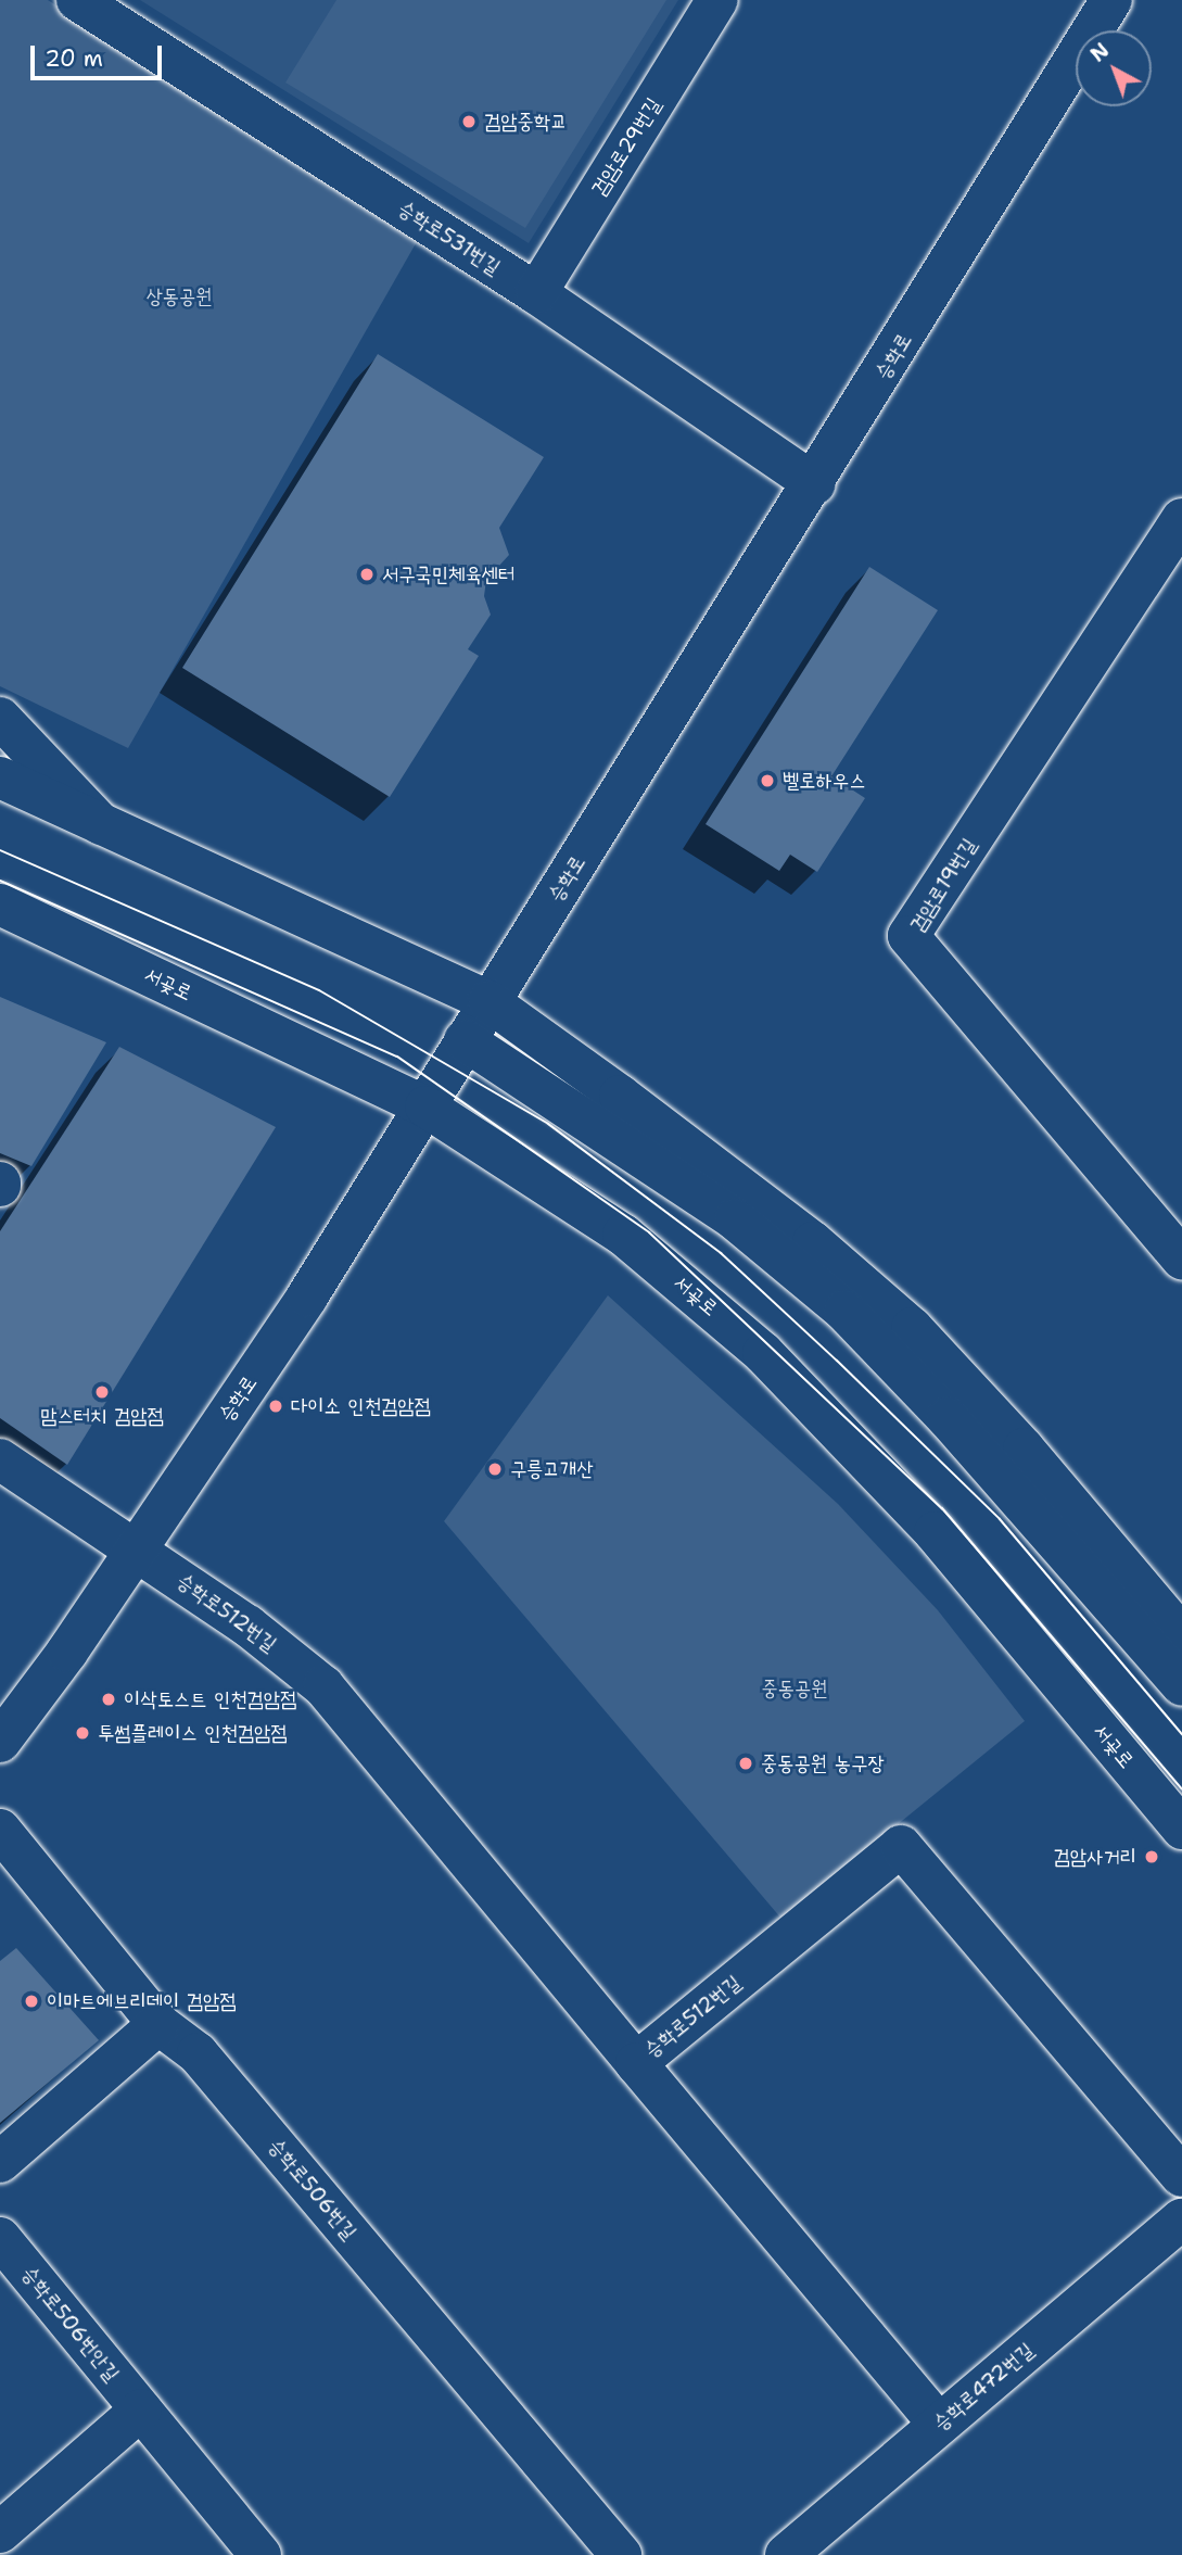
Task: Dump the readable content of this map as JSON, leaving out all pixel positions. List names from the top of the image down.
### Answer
{
  "streets": {
    "street": [
      "검암로29번길",
      "승학로531번길",
      "승학로",
      "검암로19번길",
      "서곶로",
      "승학로512번길",
      "승학로506번길",
      "승학로506번안길",
      "승학로472번길"
    ]
  },
  "crossings": [
    ["검암로29번길", "승학로531번길"],
    ["승학로531번길", "승학로"],
    ["승학로", "서곶로"],
    ["승학로", "승학로512번길"]
  ],
  "parks": ["상동공원", "중동공원"],
  "places": [
    "검암중학교",
    "서구국민체육센터",
    "벨로하우스",
    "맘스터치 검암점",
    "다이소 인천검암점",
    "구릉고개산",
    "이삭토스트 인천검암점",
    "투썸플레이스 인천검암점",
    "중동공원 농구장",
    "검암사거리",
    "이마트에브리데이 검암점"
  ],
  "scale_bar": "20 m",
  "north": "top left"
}
